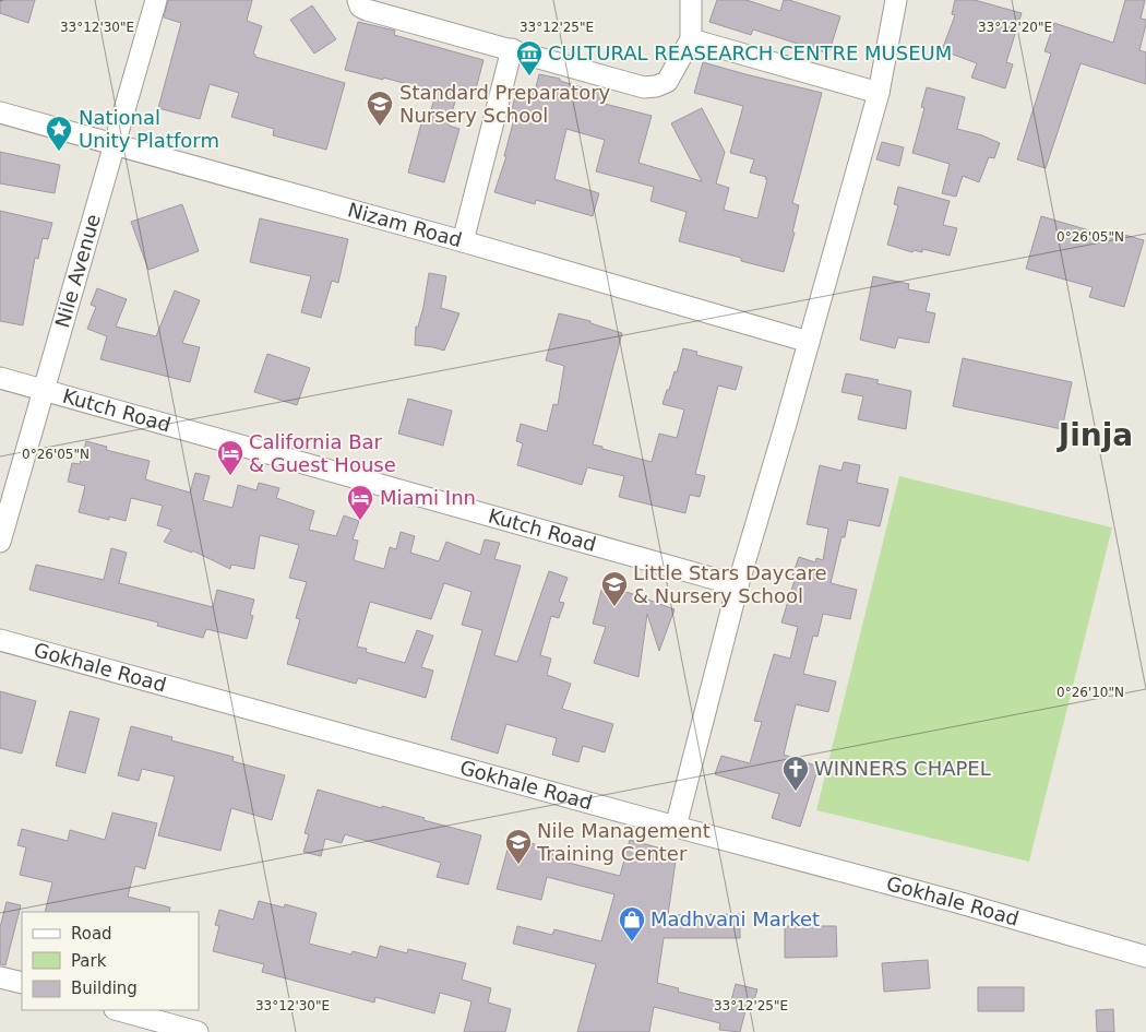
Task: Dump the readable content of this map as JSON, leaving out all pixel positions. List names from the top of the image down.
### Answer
{
  "streets": {
    "street": [
      "Nizam Road",
      "Nile Avenue",
      "Kutch Road",
      "Gokhale Road"
    ]
  },
  "crossings": [
    ["Nizam Road", "Nile Avenue"],
    ["Nile Avenue", "Kutch Road"]
  ],
  "districts": ["Jinja"],
  "places": {
    "museum": ["CULTURAL REASEARCH CENTRE MUSEUM"],
    "school or university": ["Standard Preparatory Nursery School", "Little Stars Daycare & Nursery School", "Nile Management Training Center"],
    "place": ["National Unity Platform"],
    "hotel": ["California Bar & Guest House", "Miami Inn"],
    "church": ["WINNERS CHAPEL"],
    "shop": ["Madhvani Market"]
  },
  "legend": ["Road", "Park", "Building"],
  "coordinates": [
    "33°12'30\"E",
    "33°12'25\"E",
    "33°12'20\"E",
    "0°26'05\"N",
    "0°26'10\"N"
  ]
}
